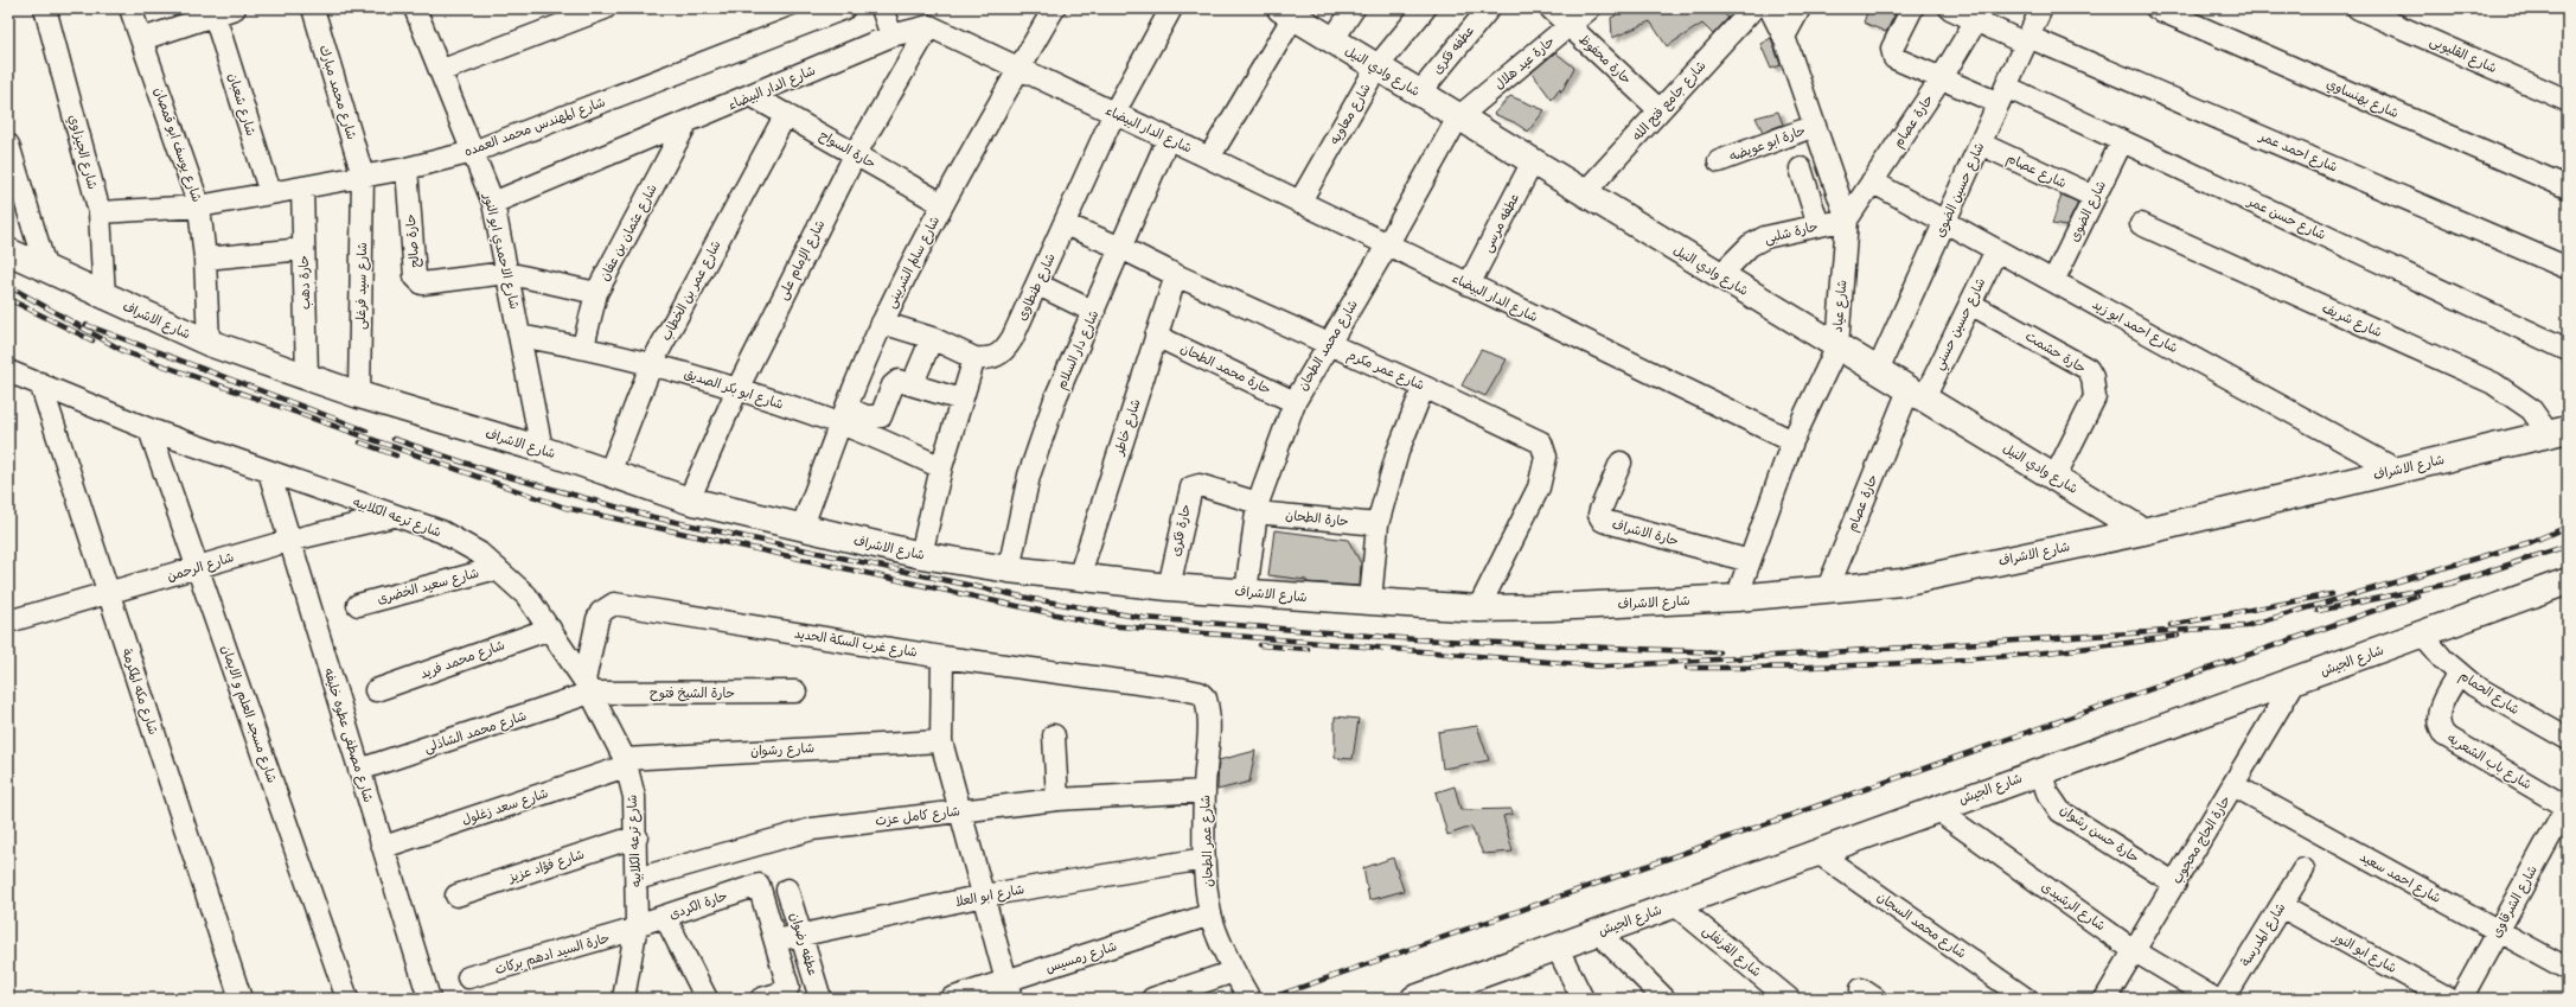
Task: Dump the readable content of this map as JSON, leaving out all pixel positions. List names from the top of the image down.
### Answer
{
  "streets": {
    "street": [
      "عطفه فكرى",
      "شارع القليوبى",
      "حارة محفوظ",
      "حارة عيد هلال",
      "شارع وادي النيل",
      "شارع الدار البيضاء",
      "شارع محمد مبارك",
      "شارع بهنساوي",
      "شارع جامع فتح الله",
      "شارع شعبان",
      "شارع معاويه",
      "حارة عصام",
      "شارع المهندس محمد العمده",
      "حارة ابو عويضه",
      "شارع يوسف ابو قمصان",
      "حارة السواح",
      "شارع الجيزاوي",
      "شارع احمد عمر",
      "شارع عصام",
      "شارع حسين الضوى",
      "شارع الضوى",
      "شارع حسن عمر",
      "عطفه مرسى",
      "شارع عثمان بن عفان",
      "حارة شلبى",
      "حارة صالح",
      "شارع الاحمدي ابو النور",
      "شارع الإمام على",
      "شارع سالم الشربينى",
      "حارة دهب",
      "شارع سيد فرغلى",
      "شارع طنطاوى",
      "شارع عمر بن الخطاب",
      "شارع عياد",
      "شارع الاشراف",
      "شارع شريف",
      "شارع حسين حسني",
      "شارع احمد ابو زيد",
      "شارع محمد الطحان",
      "شارع دار السلام",
      "حارة حشمت",
      "حارة محمد الطحان",
      "شارع عمر مكرم",
      "شارع ابو بكر الصديق",
      "شارع خاطر",
      "شارع ترعه الكلابيه",
      "حارة الطحان",
      "حارة فكرى",
      "حارة الاشراف",
      "شارع الرحمن",
      "شارع سعيد الخضرى",
      "شارع غرب السكة الحديد",
      "شارع محمد فريد",
      "شارع الجيش",
      "شارع مكه المكرمة",
      "حارة الشيخ فتوح",
      "شارع الحمام",
      "شارع مسجد العلم و الايمان",
      "شارع محمد الشاذلى",
      "شارع مصطفى عطوه خليفه",
      "شارع رشوان",
      "شارع باب الشعريه",
      "شارع سعد زغلول",
      "شارع كامل عزت",
      "حارة حسن رشوان",
      "حارة الحاج محجوب",
      "شارع عمر الطحان",
      "شارع فؤاد عزيز",
      "شارع احمد سعيد",
      "شارع ابو العلا",
      "شارع الشرقاوى",
      "حارة الكردى",
      "شارع الرشيدى",
      "شارع محمد السجان",
      "شارع المدرسة",
      "عطفه رضوان",
      "شارع القرنفلى",
      "شارع ابو النور",
      "حارة السيد ادهم بركات",
      "شارع رمسيس"
    ]
  },
  "crossings": [
    ["عطفه فكرى", "شارع وادي النيل"],
    ["حارة محفوظ", "حارة عيد هلال"],
    ["حارة محفوظ", "شارع جامع فتح الله"],
    ["حارة عيد هلال", "شارع وادي النيل"],
    ["حارة عيد هلال", "شارع محمد الطحان"],
    ["شارع وادي النيل", "شارع جامع فتح الله"],
    ["شارع وادي النيل", "شارع معاويه"],
    ["شارع وادي النيل", "حارة عصام"],
    ["شارع وادي النيل", "شارع حسين الضوى"],
    ["شارع وادي النيل", "عطفه مرسى"],
    ["شارع وادي النيل", "حارة شلبى"],
    ["شارع وادي النيل", "شارع عياد"],
    ["شارع وادي النيل", "شارع الاشراف"],
    ["شارع وادي النيل", "شارع حسين حسني"],
    ["شارع وادي النيل", "شارع محمد الطحان"],
    ["شارع وادي النيل", "حارة حشمت"],
    ["شارع الدار البيضاء", "شارع معاويه"],
    ["شارع الدار البيضاء", "حارة السواح"],
    ["شارع الدار البيضاء", "عطفه مرسى"],
    ["شارع الدار البيضاء", "شارع عثمان بن عفان"],
    ["شارع الدار البيضاء", "شارع الاحمدي ابو النور"],
    ["شارع الدار البيضاء", "شارع الإمام على"],
    ["شارع الدار البيضاء", "شارع سالم الشربينى"],
    ["شارع الدار البيضاء", "شارع طنطاوى"],
    ["شارع الدار البيضاء", "شارع عياد"],
    ["شارع الدار البيضاء", "شارع محمد الطحان"],
    ["شارع الدار البيضاء", "شارع دار السلام"],
    ["شارع محمد مبارك", "شارع المهندس محمد العمده"],
    ["شارع محمد مبارك", "شارع سيد فرغلى"],
    ["شارع شعبان", "شارع المهندس محمد العمده"],
    ["حارة عصام", "شارع حسن عمر"],
    ["حارة عصام", "حارة شلبى"],
    ["حارة عصام", "شارع عياد"],
    ["حارة عصام", "شارع الاشراف"],
    ["حارة عصام", "شارع حسين حسني"],
    ["حارة عصام", "شارع احمد ابو زيد"],
    ["شارع المهندس محمد العمده", "شارع يوسف ابو قمصان"],
    ["شارع المهندس محمد العمده", "شارع الجيزاوي"],
    ["شارع المهندس محمد العمده", "حارة صالح"],
    ["شارع المهندس محمد العمده", "شارع الاحمدي ابو النور"],
    ["شارع المهندس محمد العمده", "حارة دهب"],
    ["شارع المهندس محمد العمده", "شارع سيد فرغلى"],
    ["حارة ابو عويضه", "شارع عياد"],
    ["شارع يوسف ابو قمصان", "شارع الاشراف"],
    ["حارة السواح", "شارع الإمام على"],
    ["حارة السواح", "شارع سالم الشربينى"],
    ["حارة السواح", "شارع عمر بن الخطاب"],
    ["شارع الجيزاوي", "شارع الاشراف"],
    ["شارع احمد عمر", "شارع حسين الضوى"],
    ["شارع عصام", "شارع حسين الضوى"],
    ["شارع عصام", "شارع الضوى"],
    ["شارع حسين الضوى", "شارع حسن عمر"],
    ["شارع حسين الضوى", "شارع احمد ابو زيد"],
    ["شارع الضوى", "شارع حسن عمر"],
    ["شارع الضوى", "شارع احمد ابو زيد"],
    ["شارع عثمان بن عفان", "شارع ابو بكر الصديق"],
    ["حارة شلبى", "شارع عياد"],
    ["حارة صالح", "شارع الاحمدي ابو النور"],
    ["شارع الاحمدي ابو النور", "شارع الاشراف"],
    ["شارع الاحمدي ابو النور", "شارع ابو بكر الصديق"],
    ["شارع الإمام على", "شارع الاشراف"],
    ["شارع الإمام على", "شارع ابو بكر الصديق"],
    ["شارع سالم الشربينى", "شارع الاشراف"],
    ["شارع سالم الشربينى", "شارع ابو بكر الصديق"],
    ["حارة دهب", "شارع الاشراف"],
    ["شارع سيد فرغلى", "شارع الاشراف"],
    ["شارع طنطاوى", "شارع عمر مكرم"],
    ["شارع عمر بن الخطاب", "شارع الاشراف"],
    ["شارع عمر بن الخطاب", "شارع ابو بكر الصديق"],
    ["شارع عياد", "شارع الاشراف"],
    ["شارع عياد", "حارة الاشراف"],
    ["شارع الاشراف", "شارع شريف"],
    ["شارع الاشراف", "شارع احمد ابو زيد"],
    ["شارع الاشراف", "شارع محمد الطحان"],
    ["شارع الاشراف", "شارع دار السلام"],
    ["شارع الاشراف", "شارع عمر مكرم"],
    ["شارع الاشراف", "شارع خاطر"],
    ["شارع الاشراف", "حارة فكرى"],
    ["شارع حسين حسني", "شارع احمد ابو زيد"],
    ["شارع حسين حسني", "حارة حشمت"],
    ["شارع محمد الطحان", "حارة محمد الطحان"],
    ["شارع محمد الطحان", "شارع عمر مكرم"],
    ["شارع محمد الطحان", "حارة الطحان"],
    ["شارع محمد الطحان", "حارة فكرى"],
    ["شارع دار السلام", "شارع عمر مكرم"],
    ["حارة محمد الطحان", "شارع خاطر"],
    ["شارع عمر مكرم", "شارع خاطر"],
    ["شارع ترعه الكلابيه", "شارع الرحمن"],
    ["شارع ترعه الكلابيه", "شارع سعيد الخضرى"],
    ["شارع ترعه الكلابيه", "شارع غرب السكة الحديد"],
    ["شارع ترعه الكلابيه", "شارع محمد فريد"],
    ["شارع ترعه الكلابيه", "شارع مكه المكرمة"],
    ["شارع ترعه الكلابيه", "حارة الشيخ فتوح"],
    ["شارع ترعه الكلابيه", "شارع مسجد العلم و الايمان"],
    ["شارع ترعه الكلابيه", "شارع محمد الشاذلى"],
    ["شارع ترعه الكلابيه", "شارع مصطفى عطوه خليفه"],
    ["شارع ترعه الكلابيه", "شارع رشوان"],
    ["شارع ترعه الكلابيه", "شارع سعد زغلول"],
    ["شارع ترعه الكلابيه", "شارع كامل عزت"],
    ["شارع ترعه الكلابيه", "شارع فؤاد عزيز"],
    ["شارع ترعه الكلابيه", "حارة الكردى"],
    ["شارع ترعه الكلابيه", "حارة السيد ادهم بركات"],
    ["حارة الطحان", "حارة فكرى"],
    ["شارع الرحمن", "شارع مكه المكرمة"],
    ["شارع الرحمن", "شارع مسجد العلم و الايمان"],
    ["شارع الرحمن", "شارع مصطفى عطوه خليفه"],
    ["شارع غرب السكة الحديد", "حارة الشيخ فتوح"],
    ["شارع غرب السكة الحديد", "شارع محمد الشاذلى"],
    ["شارع غرب السكة الحديد", "شارع عمر الطحان"],
    ["شارع الجيش", "شارع الحمام"],
    ["شارع الجيش", "حارة حسن رشوان"],
    ["شارع الجيش", "حارة الحاج محجوب"],
    ["شارع الجيش", "شارع الرشيدى"],
    ["شارع الجيش", "شارع محمد السجان"],
    ["شارع الجيش", "شارع القرنفلى"],
    ["حارة الشيخ فتوح", "شارع محمد الشاذلى"],
    ["شارع الحمام", "شارع باب الشعريه"],
    ["شارع محمد الشاذلى", "شارع مصطفى عطوه خليفه"],
    ["شارع مصطفى عطوه خليفه", "شارع سعد زغلول"],
    ["شارع رشوان", "شارع سعد زغلول"],
    ["شارع باب الشعريه", "شارع الشرقاوى"],
    ["شارع كامل عزت", "شارع عمر الطحان"],
    ["حارة حسن رشوان", "حارة الحاج محجوب"],
    ["حارة الحاج محجوب", "شارع احمد سعيد"],
    ["حارة الحاج محجوب", "شارع الرشيدى"],
    ["شارع عمر الطحان", "شارع ابو العلا"],
    ["شارع عمر الطحان", "شارع رمسيس"],
    ["شارع احمد سعيد", "شارع الشرقاوى"],
    ["شارع ابو العلا", "حارة الكردى"],
    ["شارع ابو العلا", "عطفه رضوان"],
    ["حارة الكردى", "حارة السيد ادهم بركات"],
    ["شارع المدرسة", "شارع ابو النور"]
  ]
}
